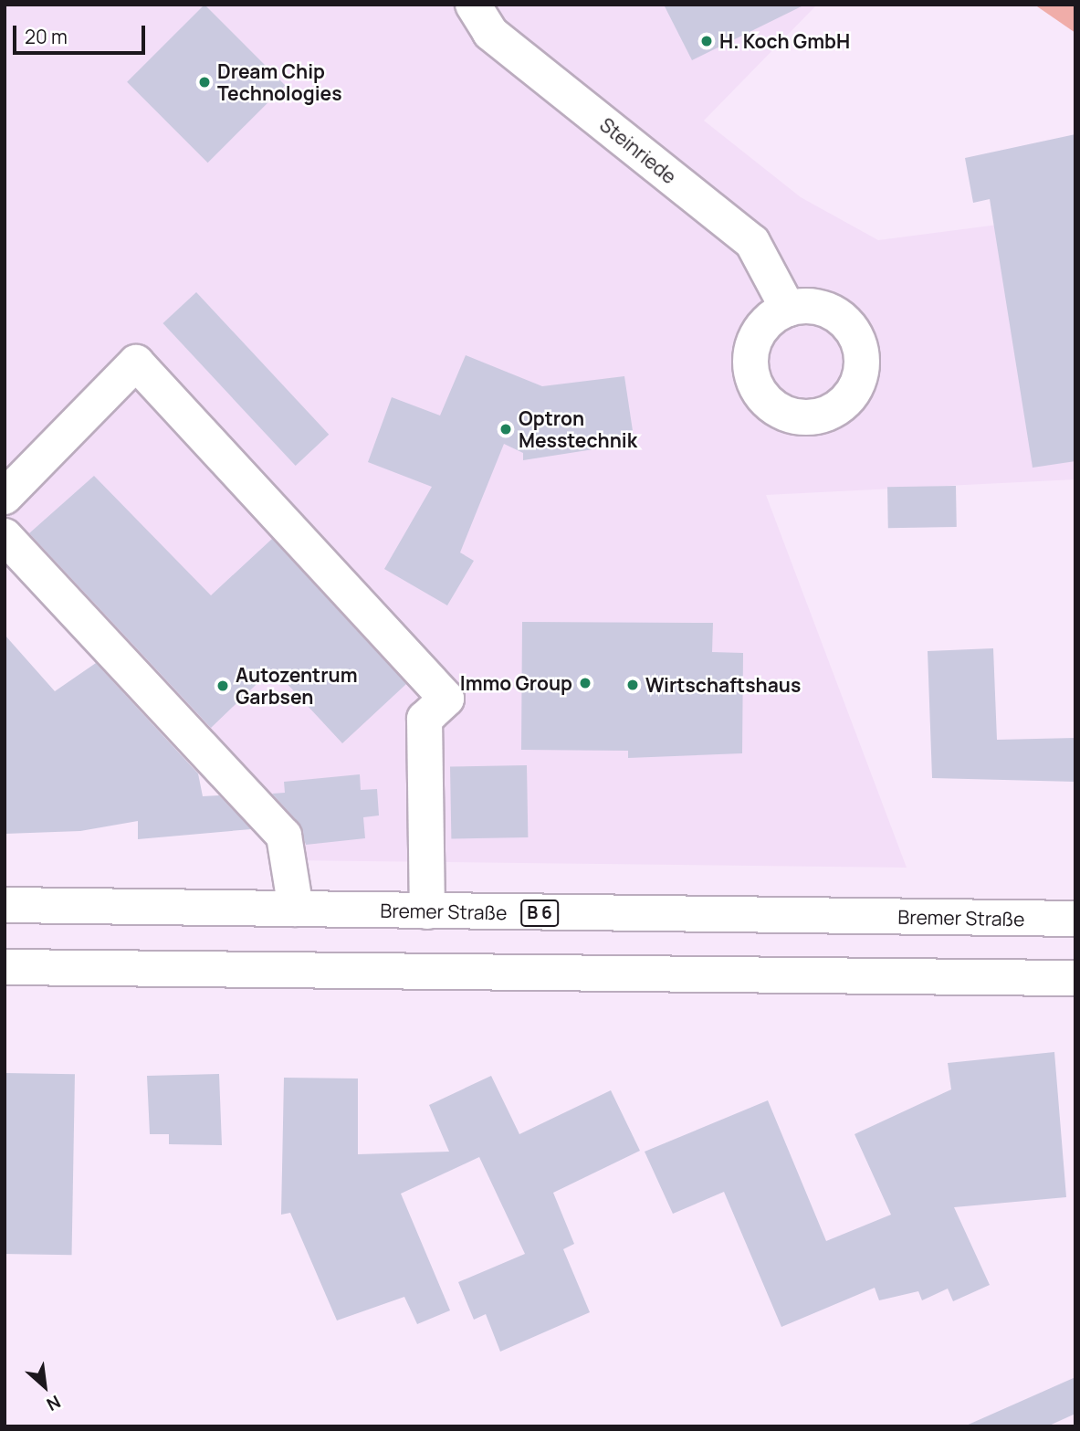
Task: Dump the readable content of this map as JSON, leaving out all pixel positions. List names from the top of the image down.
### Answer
{
  "streets": {
    "main road": ["Steinriede", "Bremer Straße", "B 6"]
  },
  "places": [
    "H. Koch GmbH",
    "Dream Chip Technologies",
    "Optron Messtechnik",
    "Immo Group",
    "Wirtschaftshaus",
    "Autozentrum Garbsen"
  ],
  "scale_bar": "20 m",
  "north": "bottom right"
}
